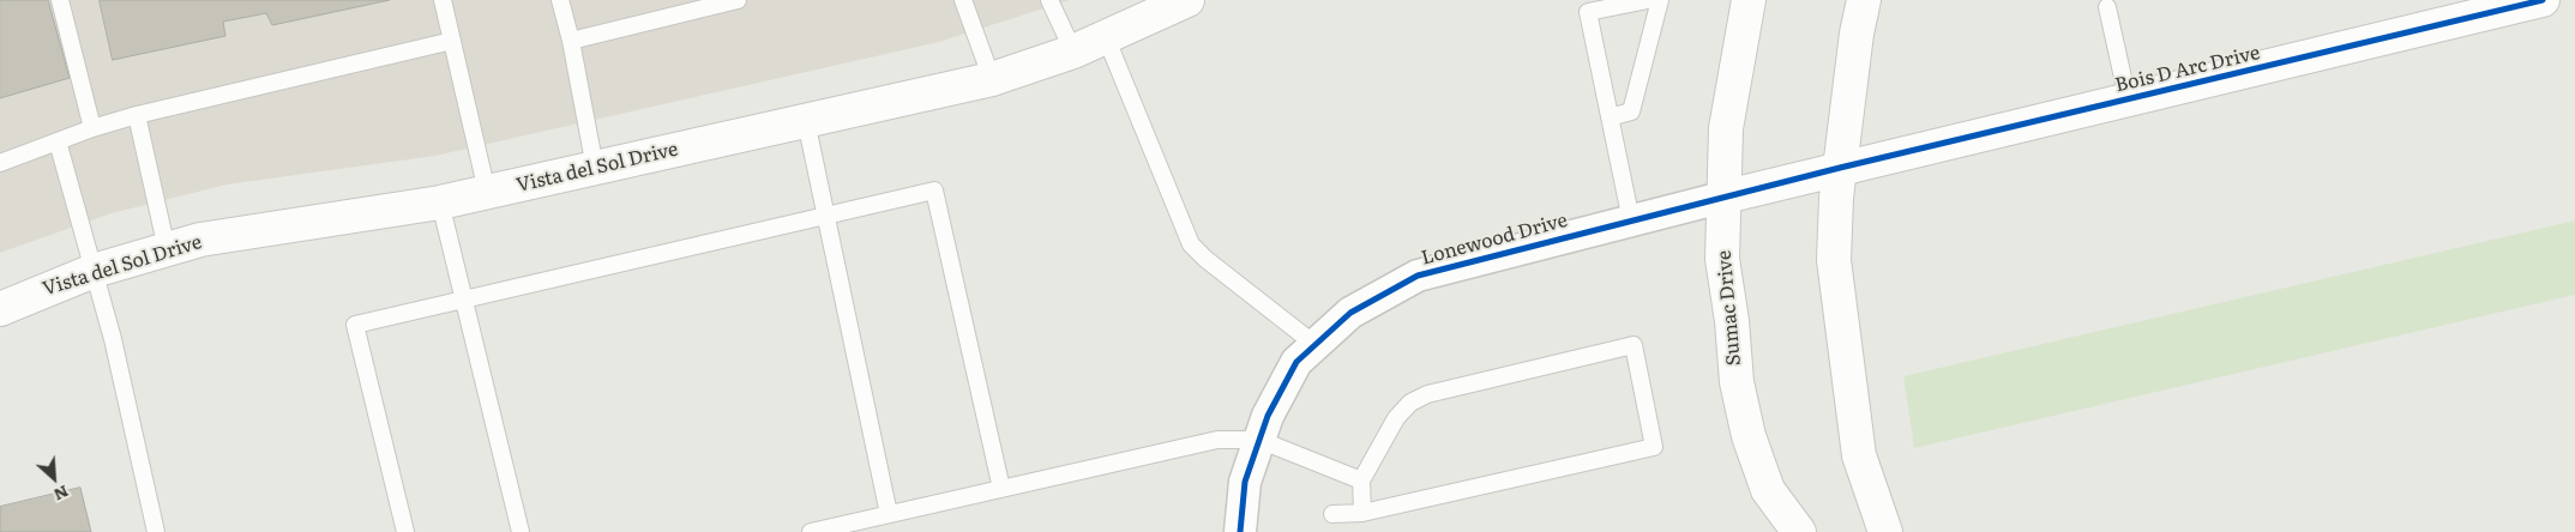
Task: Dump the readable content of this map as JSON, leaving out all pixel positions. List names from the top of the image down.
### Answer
{
  "streets": {
    "street": [
      "Bois D Arc Drive",
      "Vista del Sol Drive",
      "Lonewood Drive",
      "Sumac Drive"
    ]
  },
  "crossings": [
    ["Bois D Arc Drive", "Lonewood Drive"],
    ["Bois D Arc Drive", "Sumac Drive"],
    ["Lonewood Drive", "Sumac Drive"]
  ],
  "north": "bottom right"
}
